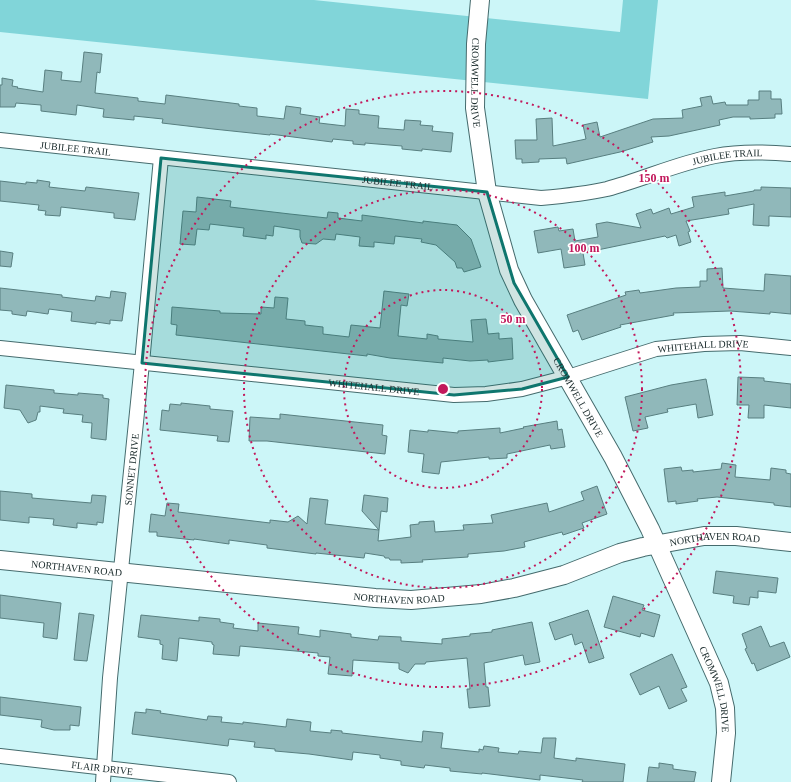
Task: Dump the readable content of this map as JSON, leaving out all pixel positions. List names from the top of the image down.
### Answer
{
  "streets": {
    "street": [
      "CROMWELL DRIVE",
      "JUBILEE TRAIL",
      "WHITEHALL DRIVE",
      "SONNET DRIVE",
      "NORTHAVEN ROAD",
      "FLAIR DRIVE"
    ]
  },
  "crossings": [
    ["CROMWELL DRIVE", "JUBILEE TRAIL"],
    ["CROMWELL DRIVE", "WHITEHALL DRIVE"],
    ["CROMWELL DRIVE", "NORTHAVEN ROAD"],
    ["JUBILEE TRAIL", "SONNET DRIVE"],
    ["WHITEHALL DRIVE", "SONNET DRIVE"],
    ["SONNET DRIVE", "NORTHAVEN ROAD"],
    ["SONNET DRIVE", "FLAIR DRIVE"]
  ],
  "rings": ["150 m", "100 m", "50 m"]
}
